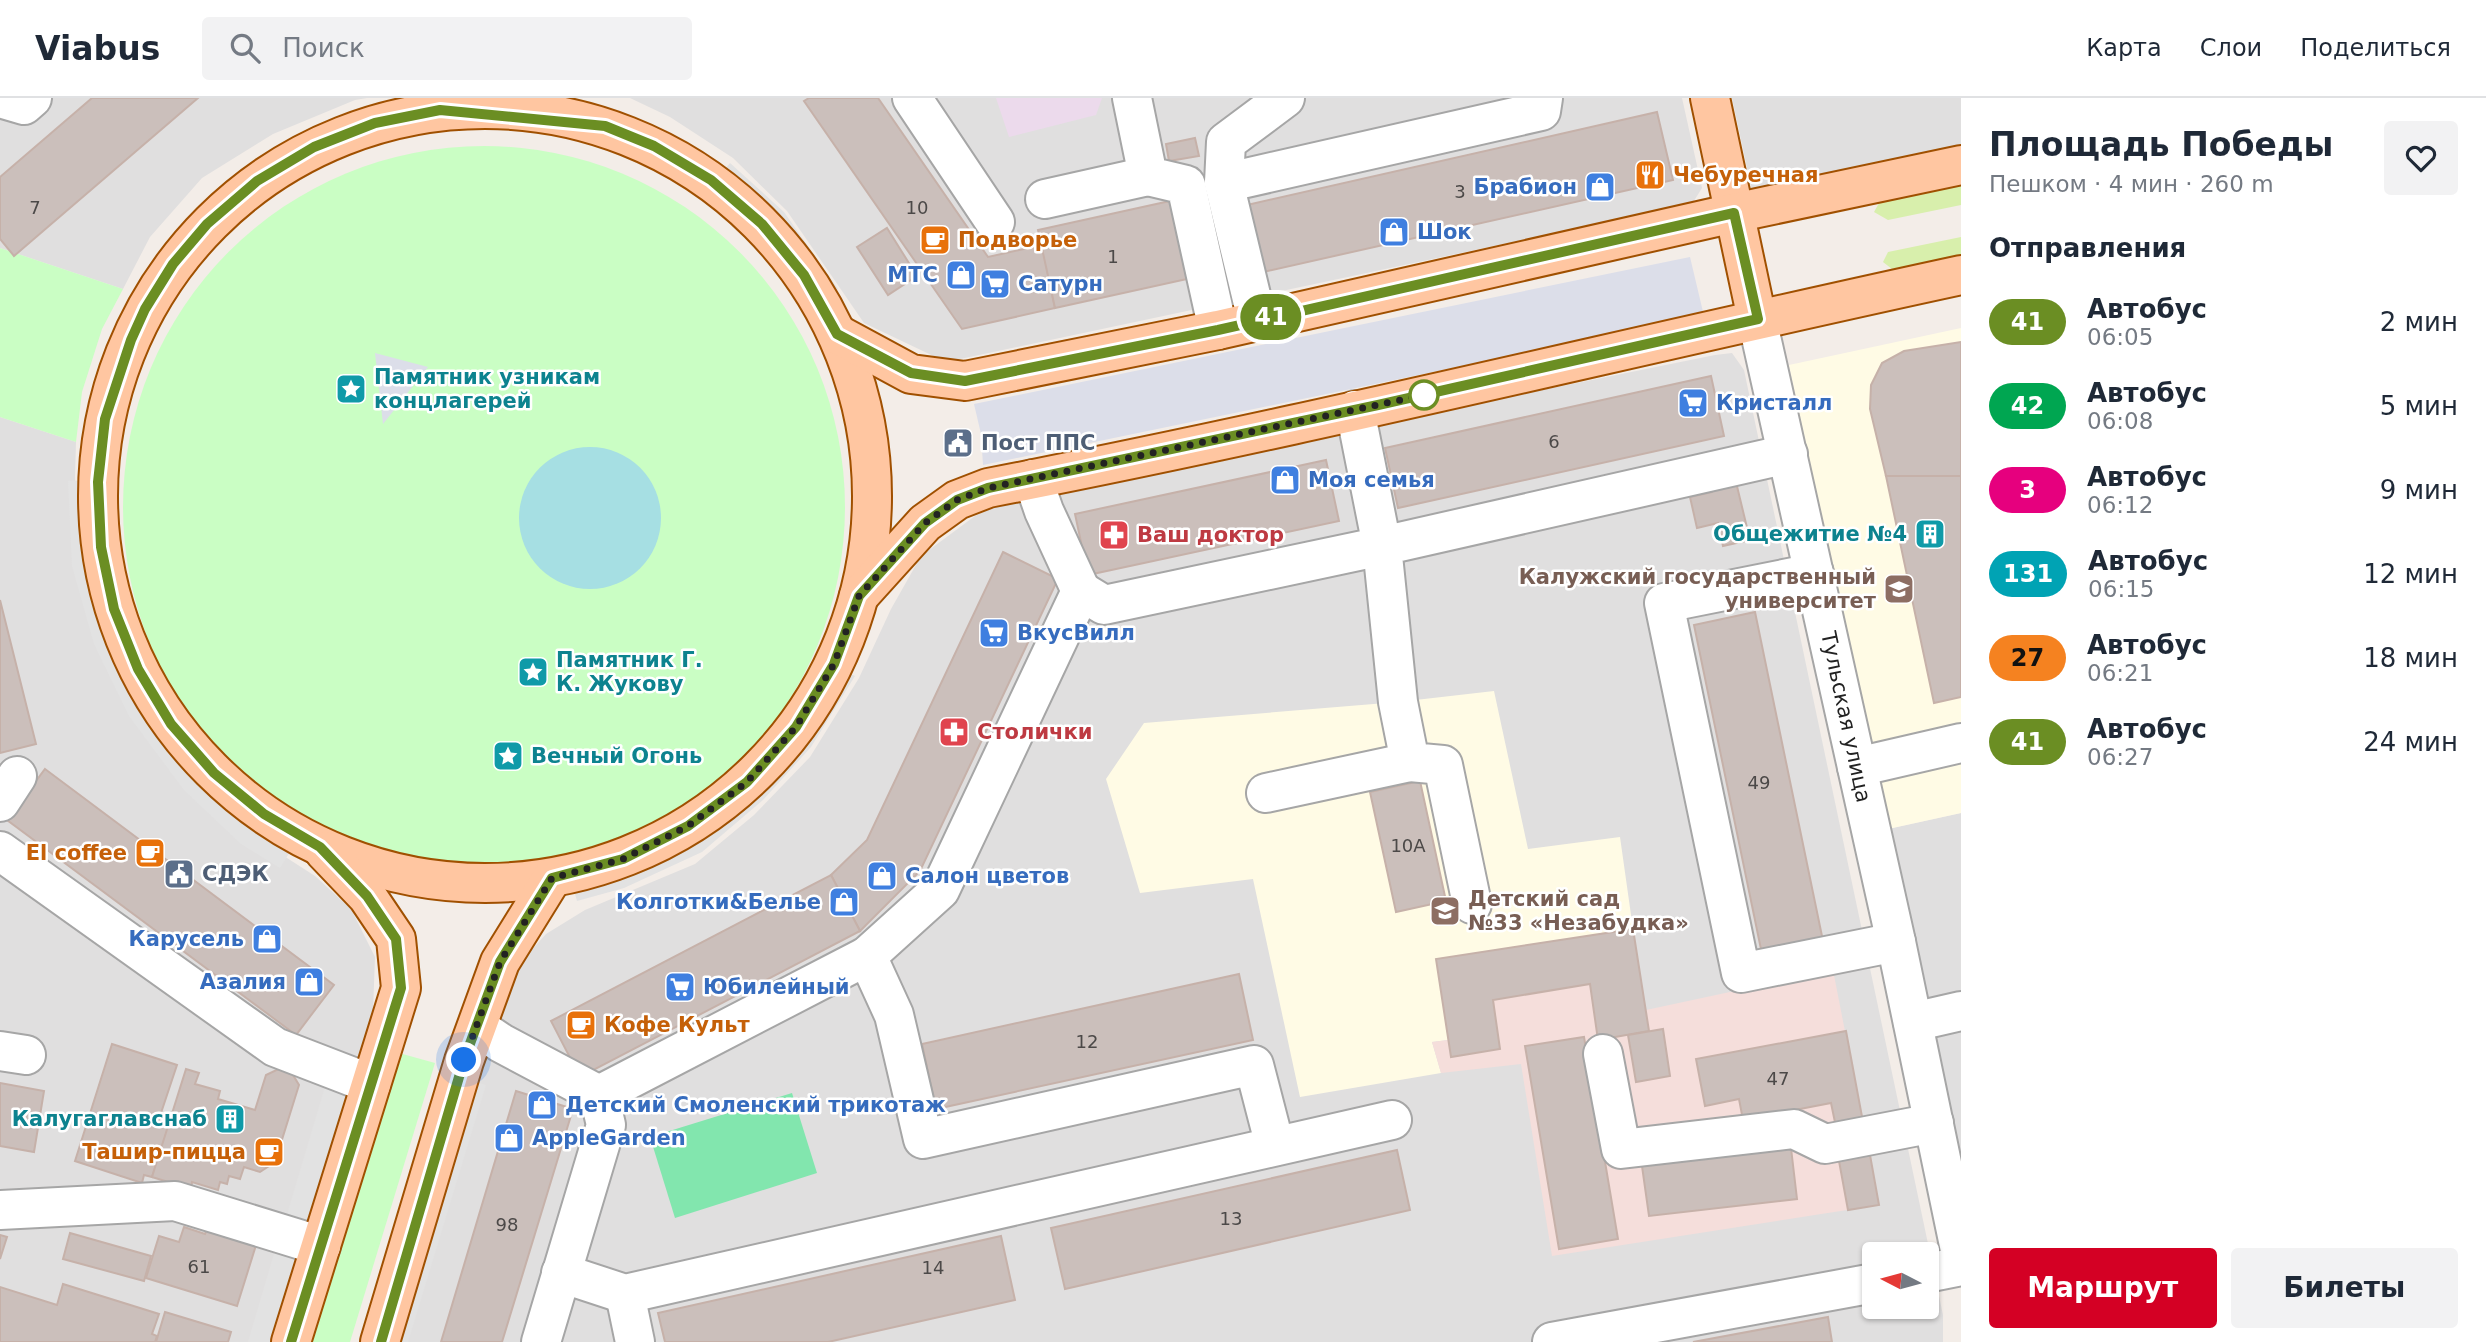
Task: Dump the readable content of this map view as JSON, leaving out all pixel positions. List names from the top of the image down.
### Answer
{
  "streets": {
    "main road": ["Тульская улица"]
  },
  "places": {
    "restaurant": ["Чебуречная"],
    "shop": [
      "Брабион",
      "Шок",
      "МТС",
      "Моя семья",
      "Салон цветов",
      "Колготки&Белье",
      "Карусель",
      "Азалия",
      "Детский Смоленский трикотаж",
      "AppleGarden"
    ],
    "cafe": [
      "Подворье",
      "El coffee",
      "Кофе Культ",
      "Ташир-пицца"
    ],
    "supermarket": [
      "Сатурн",
      "Кристалл",
      "ВкусВилл",
      "Юбилейный"
    ],
    "place": ["Памятник узникам концлагерей", "Памятник Г. К. Жукову", "Вечный Огонь"],
    "public building": ["Пост ППС", "СДЭК"],
    "building": ["Общежитие №4", "Калугаглавснаб"],
    "pharmacy": ["Ваш доктор", "Столички"],
    "school or university": ["Калужский государственный университет", "Детский сад №33 «Незабудка»"]
  },
  "lines": ["bus line 41"],
  "house_numbers": [
    "3",
    "7",
    "10",
    "1",
    "6",
    "49",
    "10А",
    "12",
    "47",
    "13",
    "98",
    "61",
    "14"
  ],
  "north": "left",
  "page": {
    "header": "Viabus",
    "search": "Поиск",
    "nav": ["Карта", "Слои", "Поделиться"],
    "on_map": "41",
    "heading": [
      ["Площадь Победы", "Пешком · 4 мин · 260 m"],
      "Отправления"
    ],
    "list": [
      {
        "mark": "41",
        "name": "Автобус",
        "note": "06:05",
        "value": "2 мин"
      },
      {
        "mark": "42",
        "name": "Автобус",
        "note": "06:08",
        "value": "5 мин"
      },
      {
        "mark": "3",
        "name": "Автобус",
        "note": "06:12",
        "value": "9 мин"
      },
      {
        "mark": "131",
        "name": "Автобус",
        "note": "06:15",
        "value": "12 мин"
      },
      {
        "mark": "27",
        "name": "Автобус",
        "note": "06:21",
        "value": "18 мин"
      },
      {
        "mark": "41",
        "name": "Автобус",
        "note": "06:27",
        "value": "24 мин"
      }
    ],
    "buttons": ["Маршрут", "Билеты"]
  }
}
